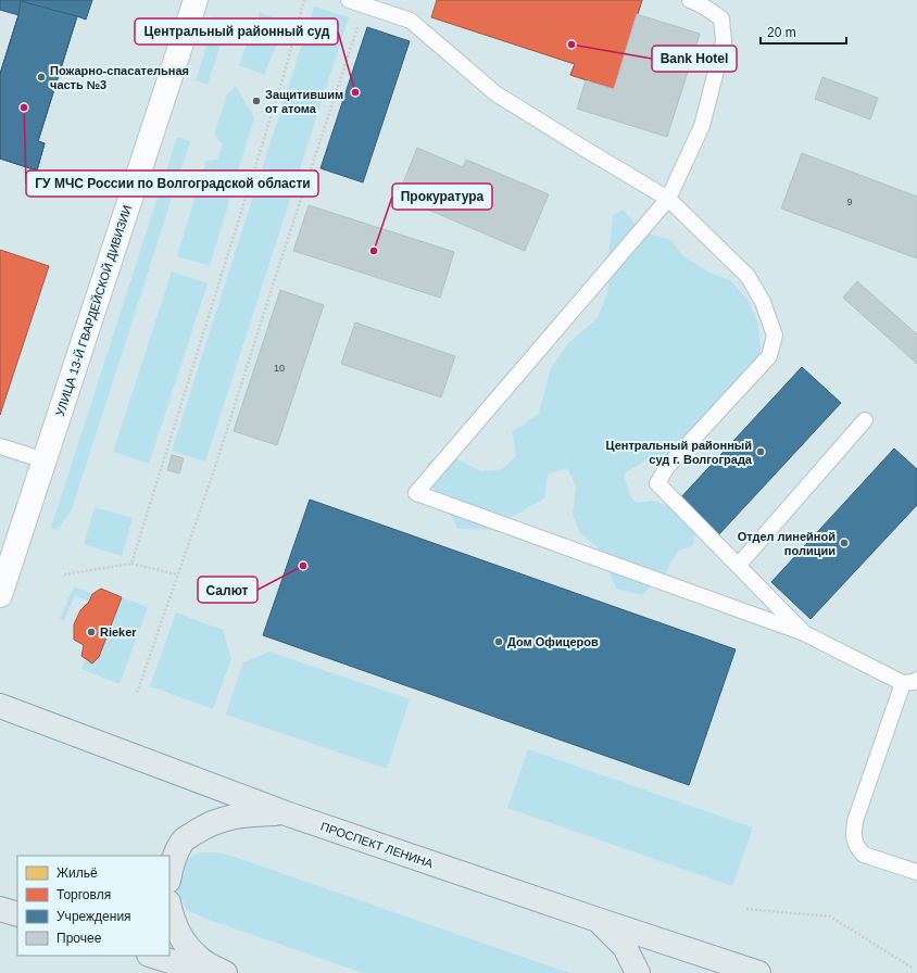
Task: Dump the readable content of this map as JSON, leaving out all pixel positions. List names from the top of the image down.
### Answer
{
  "streets": {
    "main road": ["ПРОСПЕКТ ЛЕНИНА"],
    "street": ["УЛИЦА 13-Й ГВАРДЕЙСКОЙ ДИВИЗИИ"]
  },
  "places": [
    "Bank Hotel",
    "Пожарно-спасательная часть №3",
    "Центральный районный суд",
    "Защитившим от атома",
    "ГУ МЧС России по Волгоградской области",
    "Прокуратура",
    "Центральный районный суд г. Волгограда",
    "Отдел линейной полиции",
    "Салют",
    "Rieker",
    "Дом Офицеров"
  ],
  "house_numbers": ["9", "10"],
  "legend": [
    "Жильё",
    "Торговля",
    "Учреждения",
    "Прочее"
  ],
  "scale_bar": "20 m"
}
